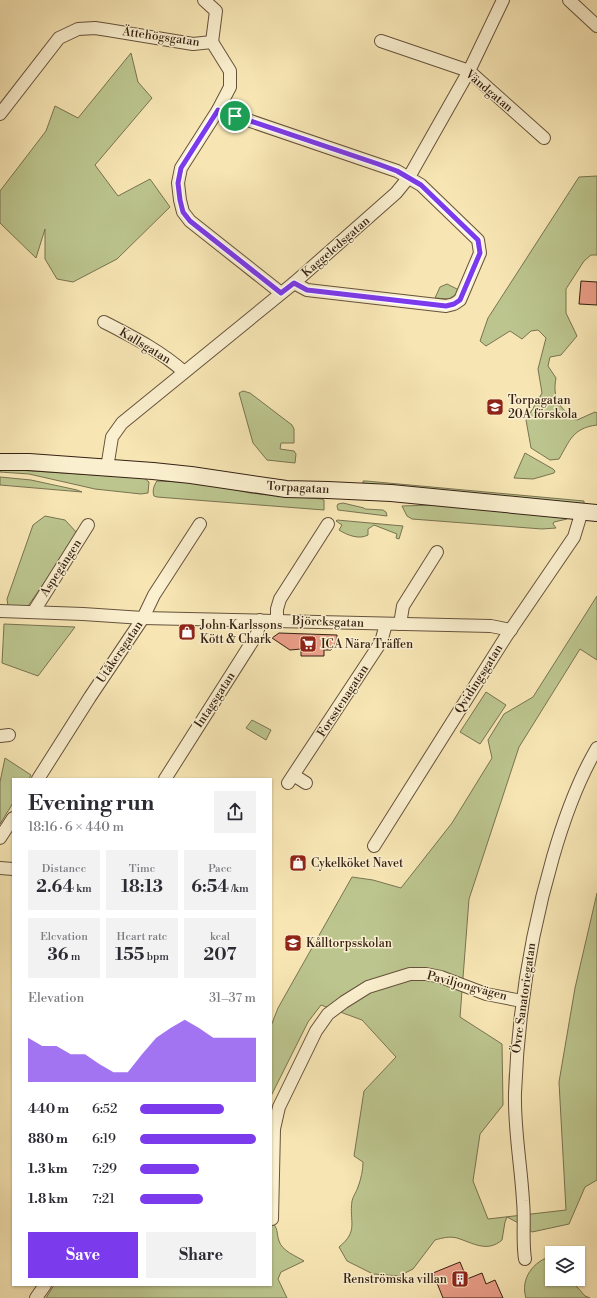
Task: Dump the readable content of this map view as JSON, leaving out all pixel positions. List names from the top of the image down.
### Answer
{
  "streets": {
    "street": [
      "Ättehögsgatan",
      "Vändgatan",
      "Kaggeledsgatan",
      "Kallsgatan",
      "Torpagatan",
      "Aspegången",
      "Björcksgatan",
      "Utåkersgatan",
      "Qvidingsgatan",
      "Intagsgatan",
      "Forsstenagatan",
      "Paviljongvägen",
      "Övre Sanatoriegatan"
    ]
  },
  "crossings": [
    ["Ättehögsgatan", "Kaggeledsgatan"],
    ["Vändgatan", "Kaggeledsgatan"],
    ["Kaggeledsgatan", "Kallsgatan"],
    ["Kaggeledsgatan", "Torpagatan"],
    ["Torpagatan", "Qvidingsgatan"],
    ["Aspegången", "Björcksgatan"],
    ["Björcksgatan", "Utåkersgatan"],
    ["Björcksgatan", "Qvidingsgatan"],
    ["Björcksgatan", "Intagsgatan"],
    ["Björcksgatan", "Forsstenagatan"],
    ["Paviljongvägen", "Övre Sanatoriegatan"]
  ],
  "places": {
    "school or university": ["Torpagatan 20A förskola", "Kålltorpsskolan"],
    "shop": ["John Karlssons Kött & Chark", "Cykelköket Navet"],
    "supermarket": ["ICA Nära Träffen"],
    "building": ["Renströmska villan"]
  },
  "page": {
    "heading": ["Evening run", "18:16 · 6 × 440 m"],
    "stats": [
      ["Distance", "2.64 km"],
      ["Time", "18:13"],
      ["Pace", "6:54 /km"],
      ["Elevation", "36 m"],
      ["Heart rate", "155 bpm"],
      ["kcal", "207"]
    ],
    "chart": ["Elevation", "31–37 m"],
    "list": [
      {
        "name": "440 m",
        "note": "6:52"
      },
      {
        "name": "880 m",
        "note": "6:19"
      },
      {
        "name": "1.3 km",
        "note": "7:29"
      },
      {
        "name": "1.8 km",
        "note": "7:21"
      }
    ],
    "buttons": ["Save", "Share"]
  }
}
